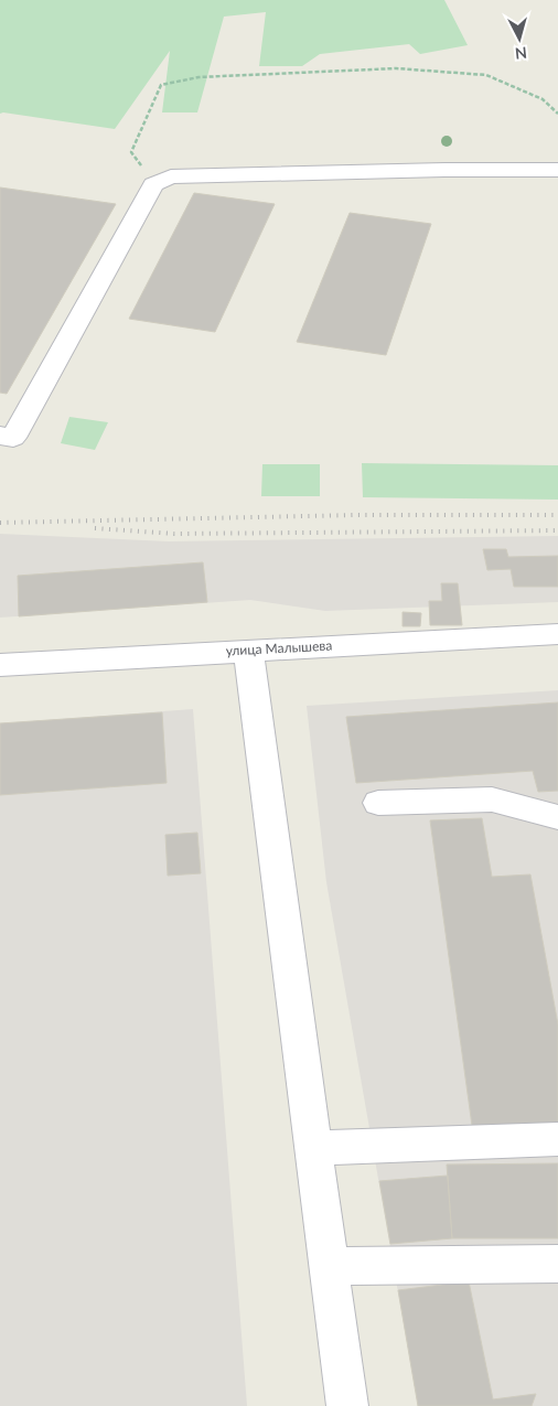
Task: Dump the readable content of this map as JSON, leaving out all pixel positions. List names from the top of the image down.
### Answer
{
  "streets": {
    "street": ["улица Малышева"]
  },
  "north": "bottom"
}
